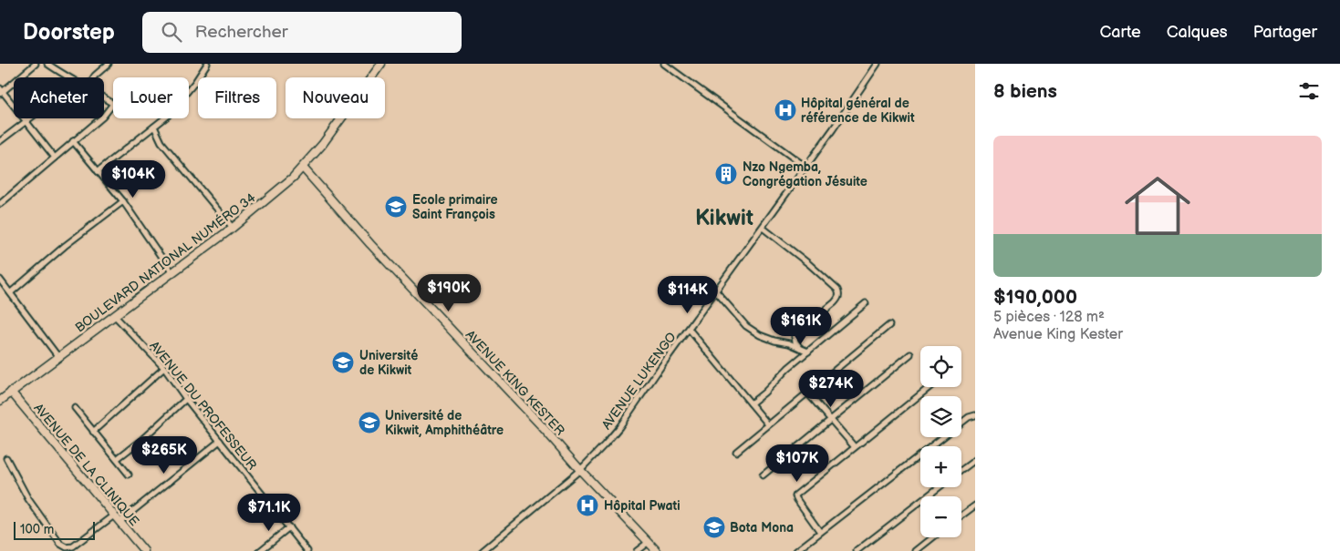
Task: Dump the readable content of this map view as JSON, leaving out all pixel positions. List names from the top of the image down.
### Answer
{
  "streets": {
    "street": [
      "BOULEVARD NATIONAL NUMÉRO 34",
      "AVENUE LUKENGO",
      "AVENUE KING KESTER",
      "AVENUE DU PROFESSEUR",
      "AVENUE DE LA CLINIQUE"
    ]
  },
  "crossings": [
    ["BOULEVARD NATIONAL NUMÉRO 34", "AVENUE KING KESTER"],
    ["BOULEVARD NATIONAL NUMÉRO 34", "AVENUE DU PROFESSEUR"],
    ["BOULEVARD NATIONAL NUMÉRO 34", "AVENUE DE LA CLINIQUE"],
    ["AVENUE LUKENGO", "AVENUE KING KESTER"]
  ],
  "districts": ["Kikwit"],
  "places": {
    "hospital": ["Hôpital général de référence de Kikwit", "Hôpital Pwati"],
    "building": ["Nzo Ngemba, Congrégation Jésuite"],
    "school or university": [
      "Ecole primaire Saint François",
      "Université de Kikwit",
      "Université de Kikwit, Amphithéâtre",
      "Bota Mona"
    ]
  },
  "scale_bar": "100 m",
  "page": {
    "header": "Doorstep",
    "search": "Rechercher",
    "nav": ["Carte", "Calques", "Partager"],
    "heading": "8 biens",
    "chip": [
      "Acheter",
      "Louer",
      "Filtres",
      "Nouveau"
    ],
    "list": [
      {
        "name": "$190,000",
        "note": "5 pièces · 128 m² · Avenue King Kester"
      }
    ],
    "price": [
      "$104K",
      "$190K",
      "$114K",
      "$161K",
      "$274K",
      "$265K",
      "$107K",
      "$71.1K"
    ],
    "map_buttons": ["+", "−"],
    "scale": "100 m"
  }
}
